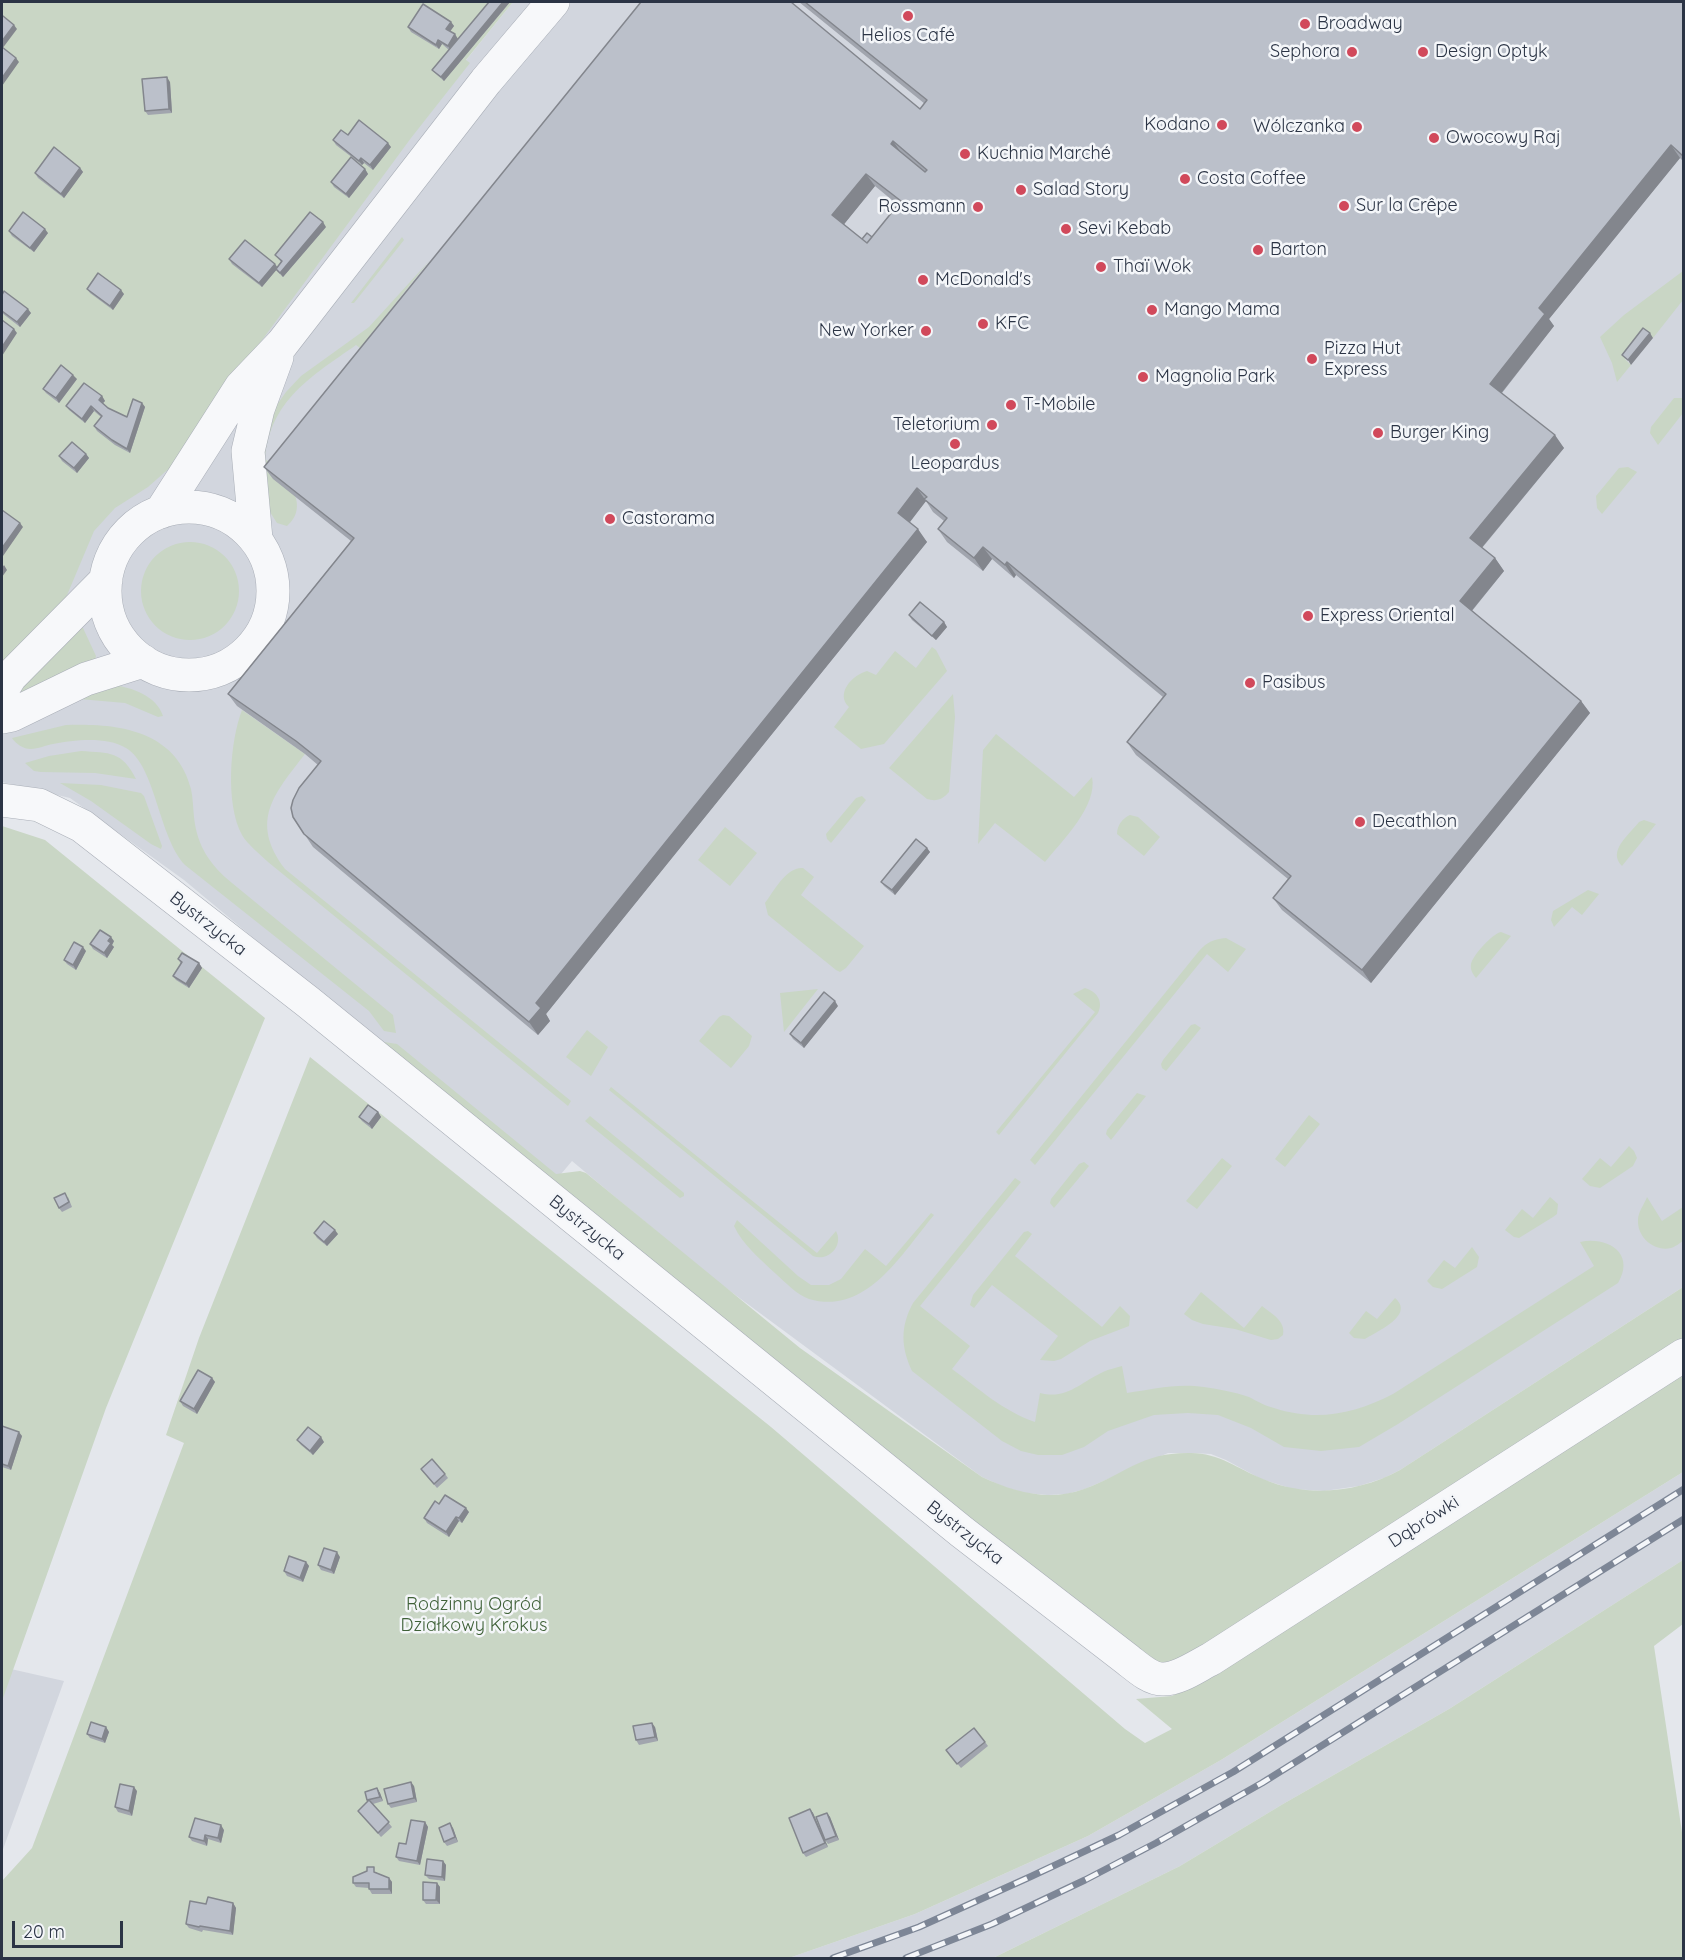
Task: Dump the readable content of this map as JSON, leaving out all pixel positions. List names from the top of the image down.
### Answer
{
  "streets": {
    "street": ["Bystrzycka", "Dąbrówki"]
  },
  "crossings": [
    ["Bystrzycka", "Dąbrówki"]
  ],
  "parks": ["Rodzinny Ogród Działkowy Krokus"],
  "places": [
    "Helios Café",
    "Broadway",
    "Sephora",
    "Design Optyk",
    "Kodano",
    "Wólczanka",
    "Owocowy Raj",
    "Kuchnia Marché",
    "Costa Coffee",
    "Salad Story",
    "Sur la Crêpe",
    "Rossmann",
    "Sevi Kebab",
    "Barton",
    "Thaï Wok",
    "McDonald's",
    "Mango Mama",
    "KFC",
    "New Yorker",
    "Pizza Hut Express",
    "Magnolia Park",
    "T-Mobile",
    "Teletorium",
    "Burger King",
    "Leopardus",
    "Castorama",
    "Express Oriental",
    "Pasibus",
    "Decathlon"
  ],
  "scale_bar": "20 m"
}
